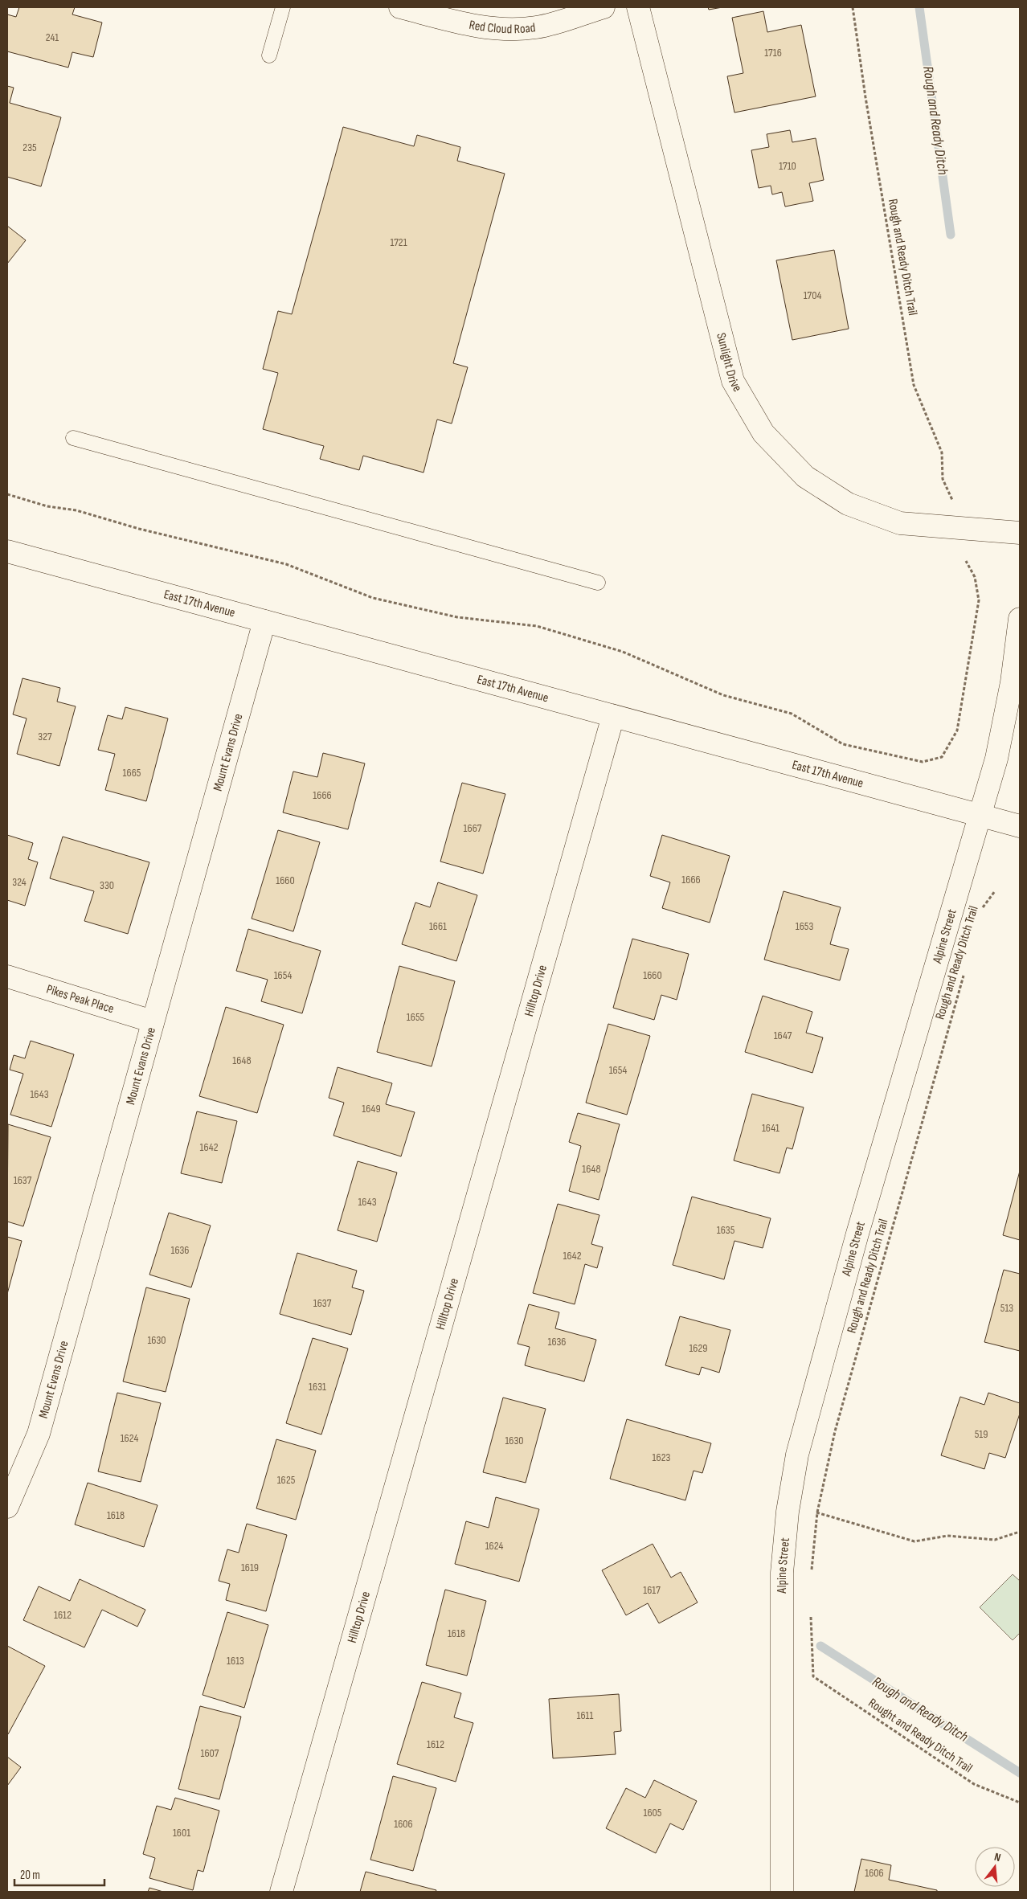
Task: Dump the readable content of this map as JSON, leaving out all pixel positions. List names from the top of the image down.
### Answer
{
  "streets": {
    "street": [
      "Red Cloud Road",
      "Sunlight Drive",
      "East 17th Avenue",
      "Mount Evans Drive",
      "Alpine Street",
      "Hilltop Drive",
      "Pikes Peak Place"
    ],
    "path": ["Rough and Ready Ditch Trail", "Rought and Ready Ditch Trail"]
  },
  "crossings": [
    ["East 17th Avenue", "Mount Evans Drive"],
    ["East 17th Avenue", "Alpine Street"],
    ["East 17th Avenue", "Hilltop Drive"],
    ["Mount Evans Drive", "Pikes Peak Place"]
  ],
  "water": ["Rough and Ready Ditch"],
  "house_numbers": [
    "241",
    "1716",
    "235",
    "1710",
    "1721",
    "1704",
    "327",
    "1665",
    "1666",
    "1667",
    "1666",
    "1660",
    "324",
    "330",
    "1661",
    "1653",
    "1654",
    "1660",
    "1655",
    "1647",
    "1648",
    "1654",
    "1643",
    "1649",
    "1641",
    "1642",
    "1648",
    "1637",
    "1643",
    "1635",
    "1636",
    "1642",
    "1637",
    "513",
    "1630",
    "1636",
    "1629",
    "1631",
    "519",
    "1624",
    "1630",
    "1623",
    "1625",
    "1618",
    "1624",
    "1619",
    "1617",
    "1612",
    "1618",
    "1613",
    "1611",
    "1612",
    "1607",
    "1605",
    "1606",
    "1601",
    "1606"
  ],
  "scale_bar": "20 m",
  "north": "top"
}
